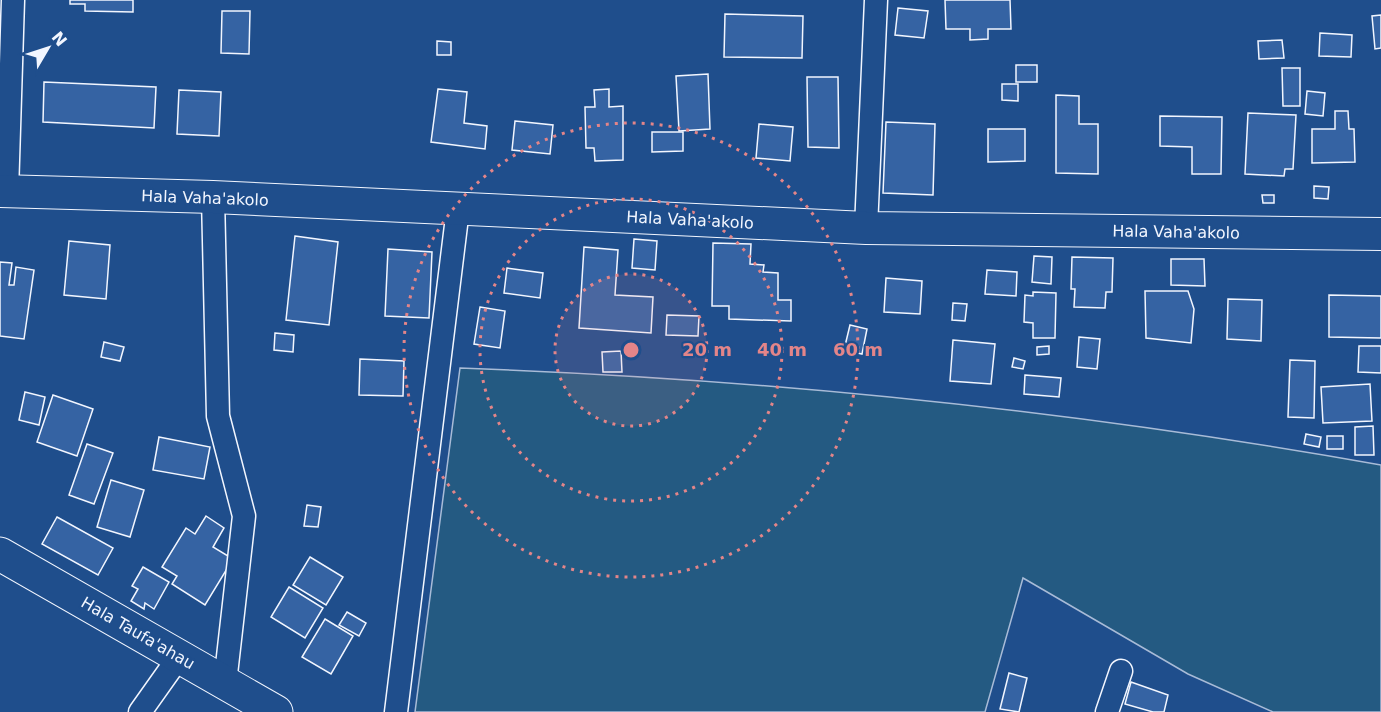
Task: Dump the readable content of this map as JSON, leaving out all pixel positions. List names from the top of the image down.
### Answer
{
  "streets": {
    "main road": ["Hala Vaha'akolo", "Hala Taufa'ahau"]
  },
  "north": "top right",
  "rings": ["20 m", "40 m", "60 m"]
}
